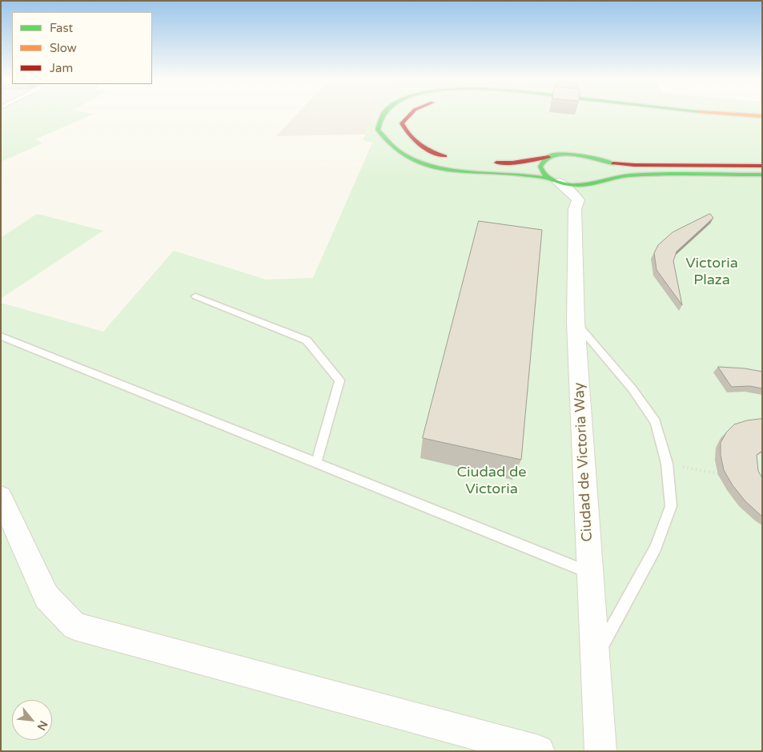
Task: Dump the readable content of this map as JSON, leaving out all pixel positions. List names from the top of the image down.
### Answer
{
  "streets": {
    "street": ["Ciudad de Victoria Way"]
  },
  "parks": ["Victoria Plaza", "Ciudad de Victoria"],
  "legend": ["Fast", "Slow", "Jam"],
  "north": "bottom right"
}
